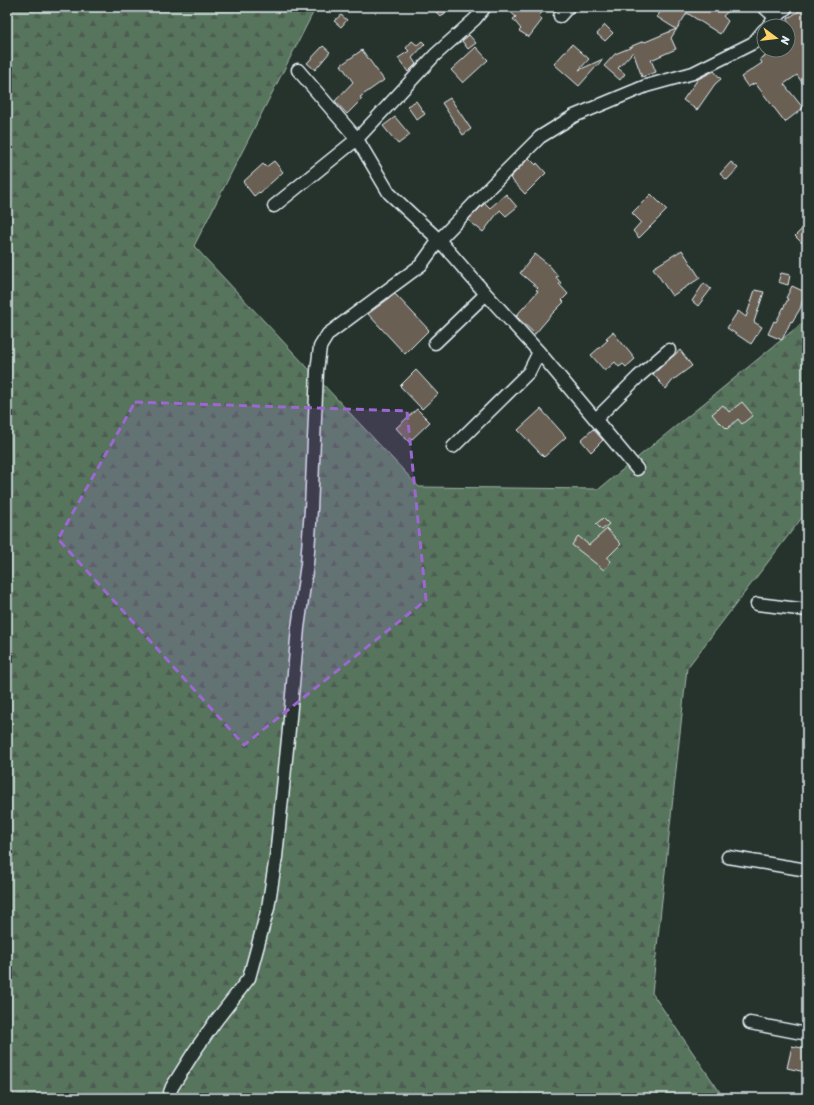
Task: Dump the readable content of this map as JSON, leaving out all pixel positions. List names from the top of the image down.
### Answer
{
  "north": "right"
}
